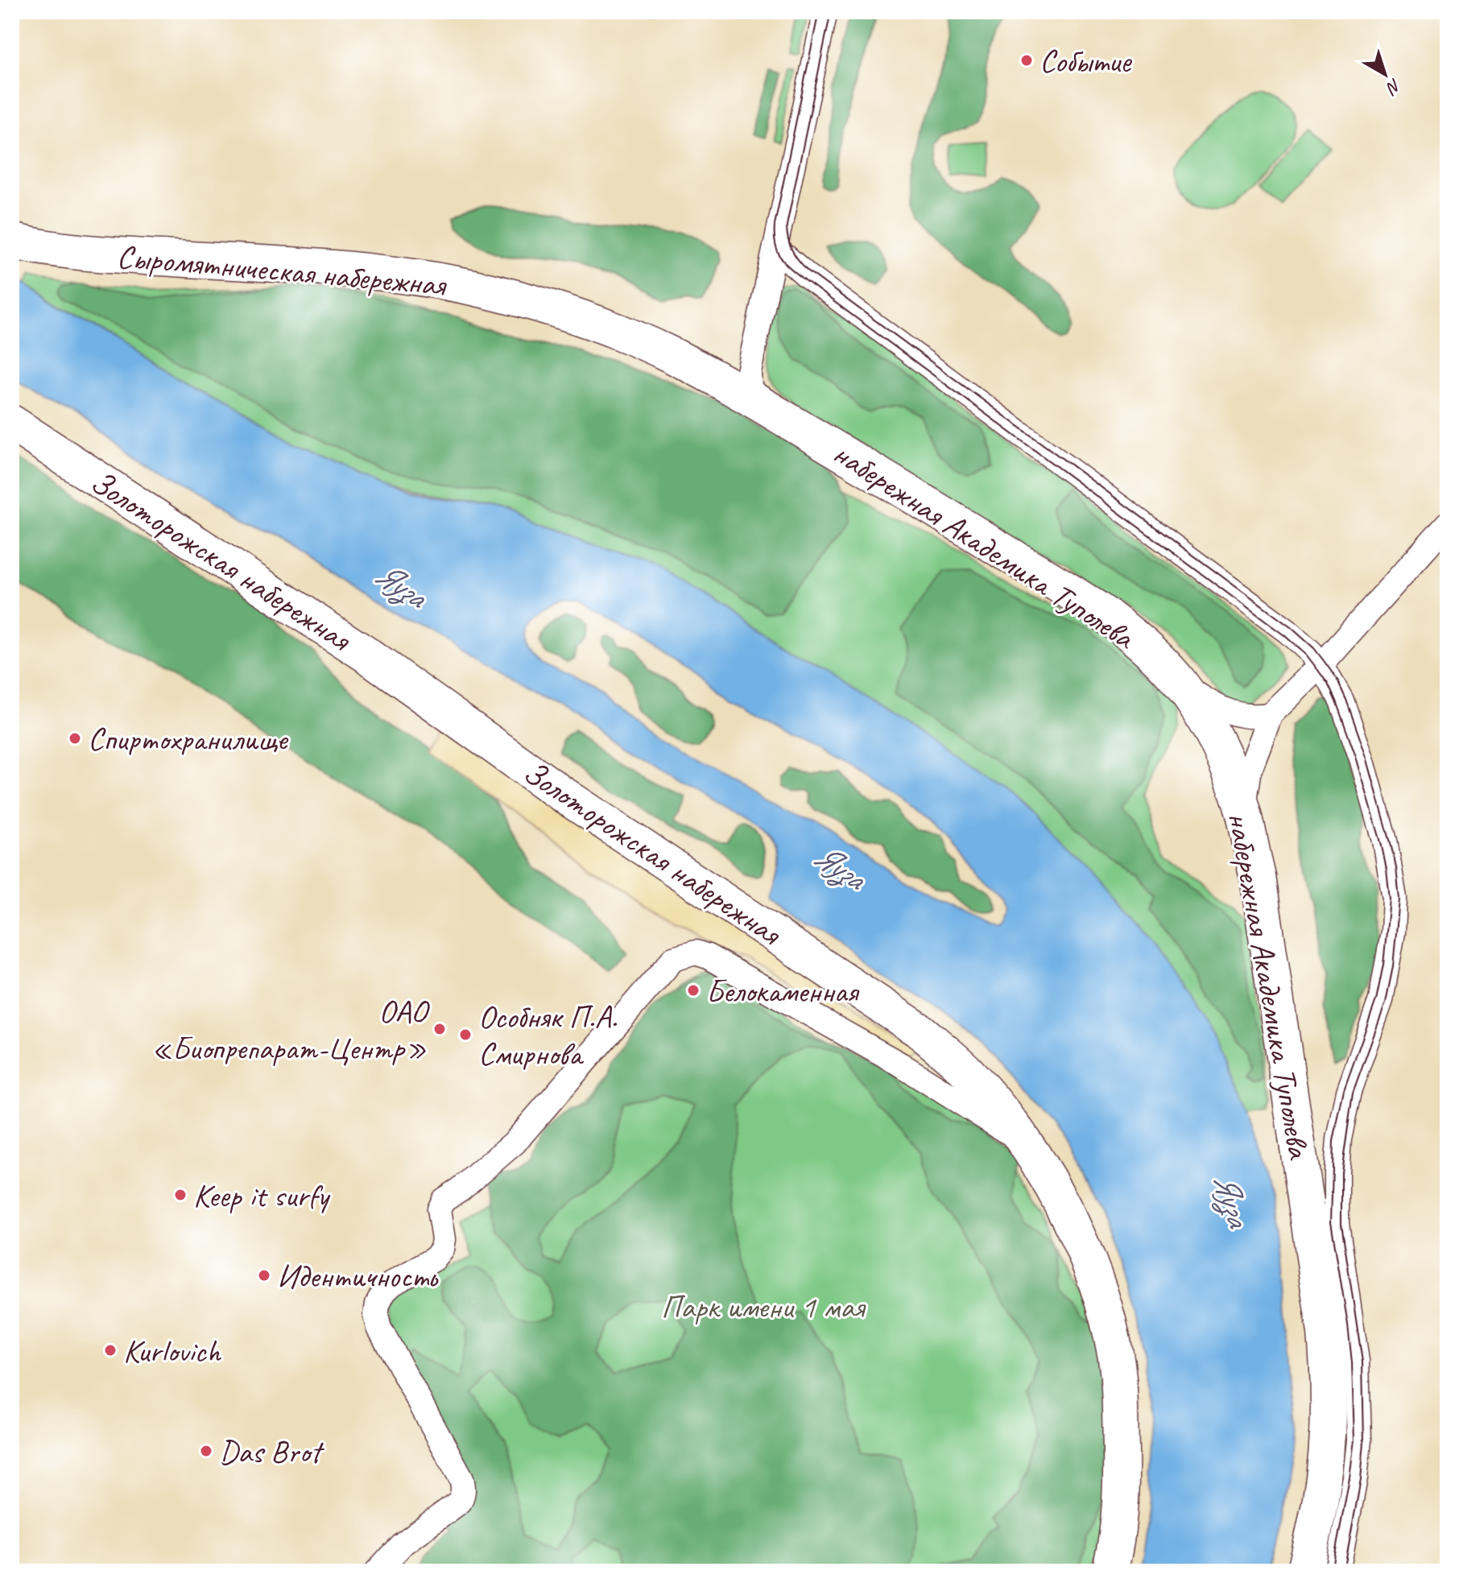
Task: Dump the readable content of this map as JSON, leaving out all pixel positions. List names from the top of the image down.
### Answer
{
  "streets": {
    "main road": ["Сыромятническая набережная", "набережная Академика Туполева", "Золоторожская набережная"]
  },
  "crossings": [
    ["Сыромятническая набережная", "набережная Академика Туполева"]
  ],
  "water": ["Яуза"],
  "parks": ["Парк имени 1 мая"],
  "places": [
    "Событие",
    "Спиртохранилище",
    "Белокаменная",
    "ОАО «Биопрепарат-Центр»",
    "Особняк П.А. Смирнова",
    "Keep it surfy",
    "Идентичность",
    "Kurlovich",
    "Das Brot"
  ],
  "north": "bottom right"
}
